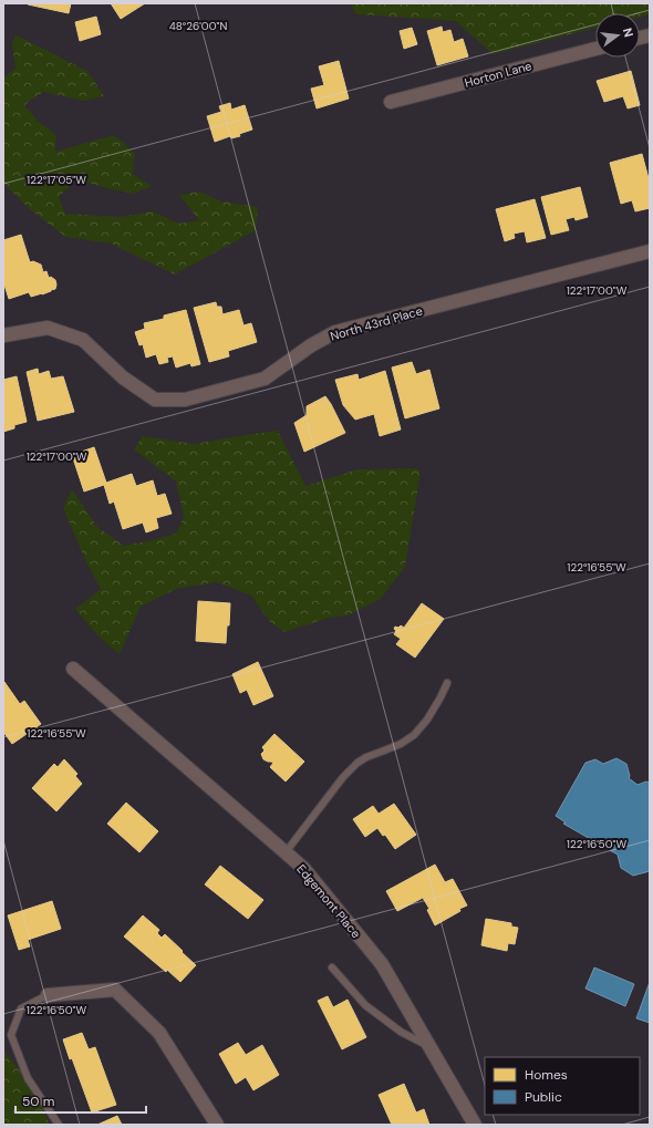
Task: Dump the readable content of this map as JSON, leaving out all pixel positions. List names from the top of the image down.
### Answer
{
  "streets": {
    "street": ["Horton Lane", "North 43rd Place", "Edgemont Place"]
  },
  "legend": ["Homes", "Public"],
  "scale_bar": "50 m",
  "north": "right",
  "coordinates": [
    "48°26'00\"N",
    "122°17'05\"W",
    "122°17'00\"W",
    "122°16'55\"W",
    "122°16'50\"W"
  ]
}
